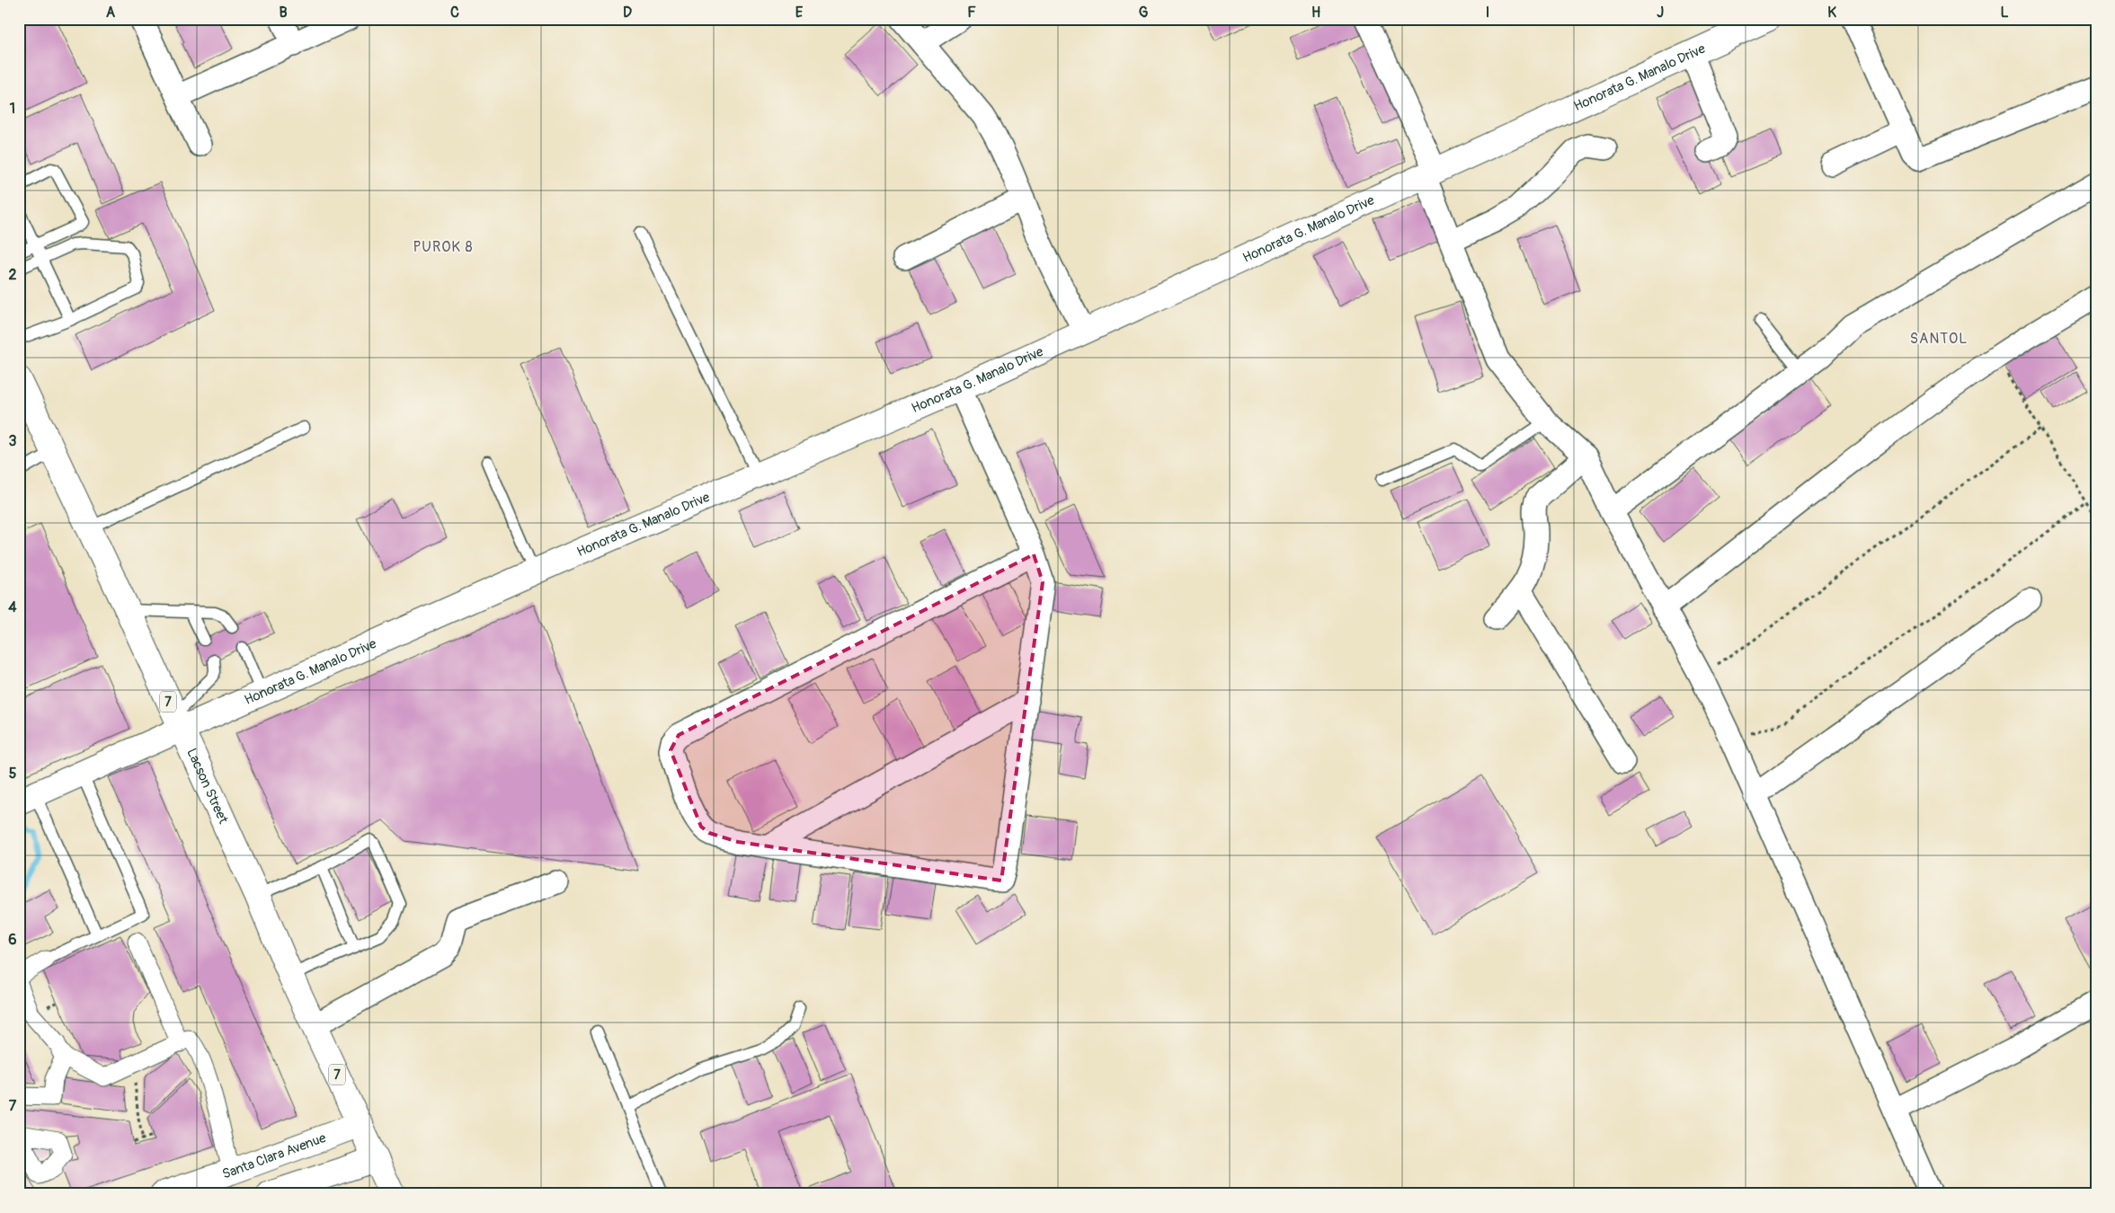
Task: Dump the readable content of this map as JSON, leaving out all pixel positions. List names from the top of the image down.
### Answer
{
  "streets": {
    "street": [
      "Honorata G. Manalo Drive",
      "7",
      "Lacson Street",
      "Santa Clara Avenue"
    ]
  },
  "crossings": [
    ["Honorata G. Manalo Drive", "Lacson Street"],
    ["Lacson Street", "Santa Clara Avenue"]
  ],
  "districts": ["PUROK 8", "SANTOL"],
  "grid": {
    "columns": [
      "A",
      "B",
      "C",
      "D",
      "E",
      "F",
      "G",
      "H",
      "I",
      "J",
      "K",
      "L"
    ],
    "rows": [
      "1",
      "2",
      "3",
      "4",
      "5",
      "6",
      "7"
    ]
  }
}
